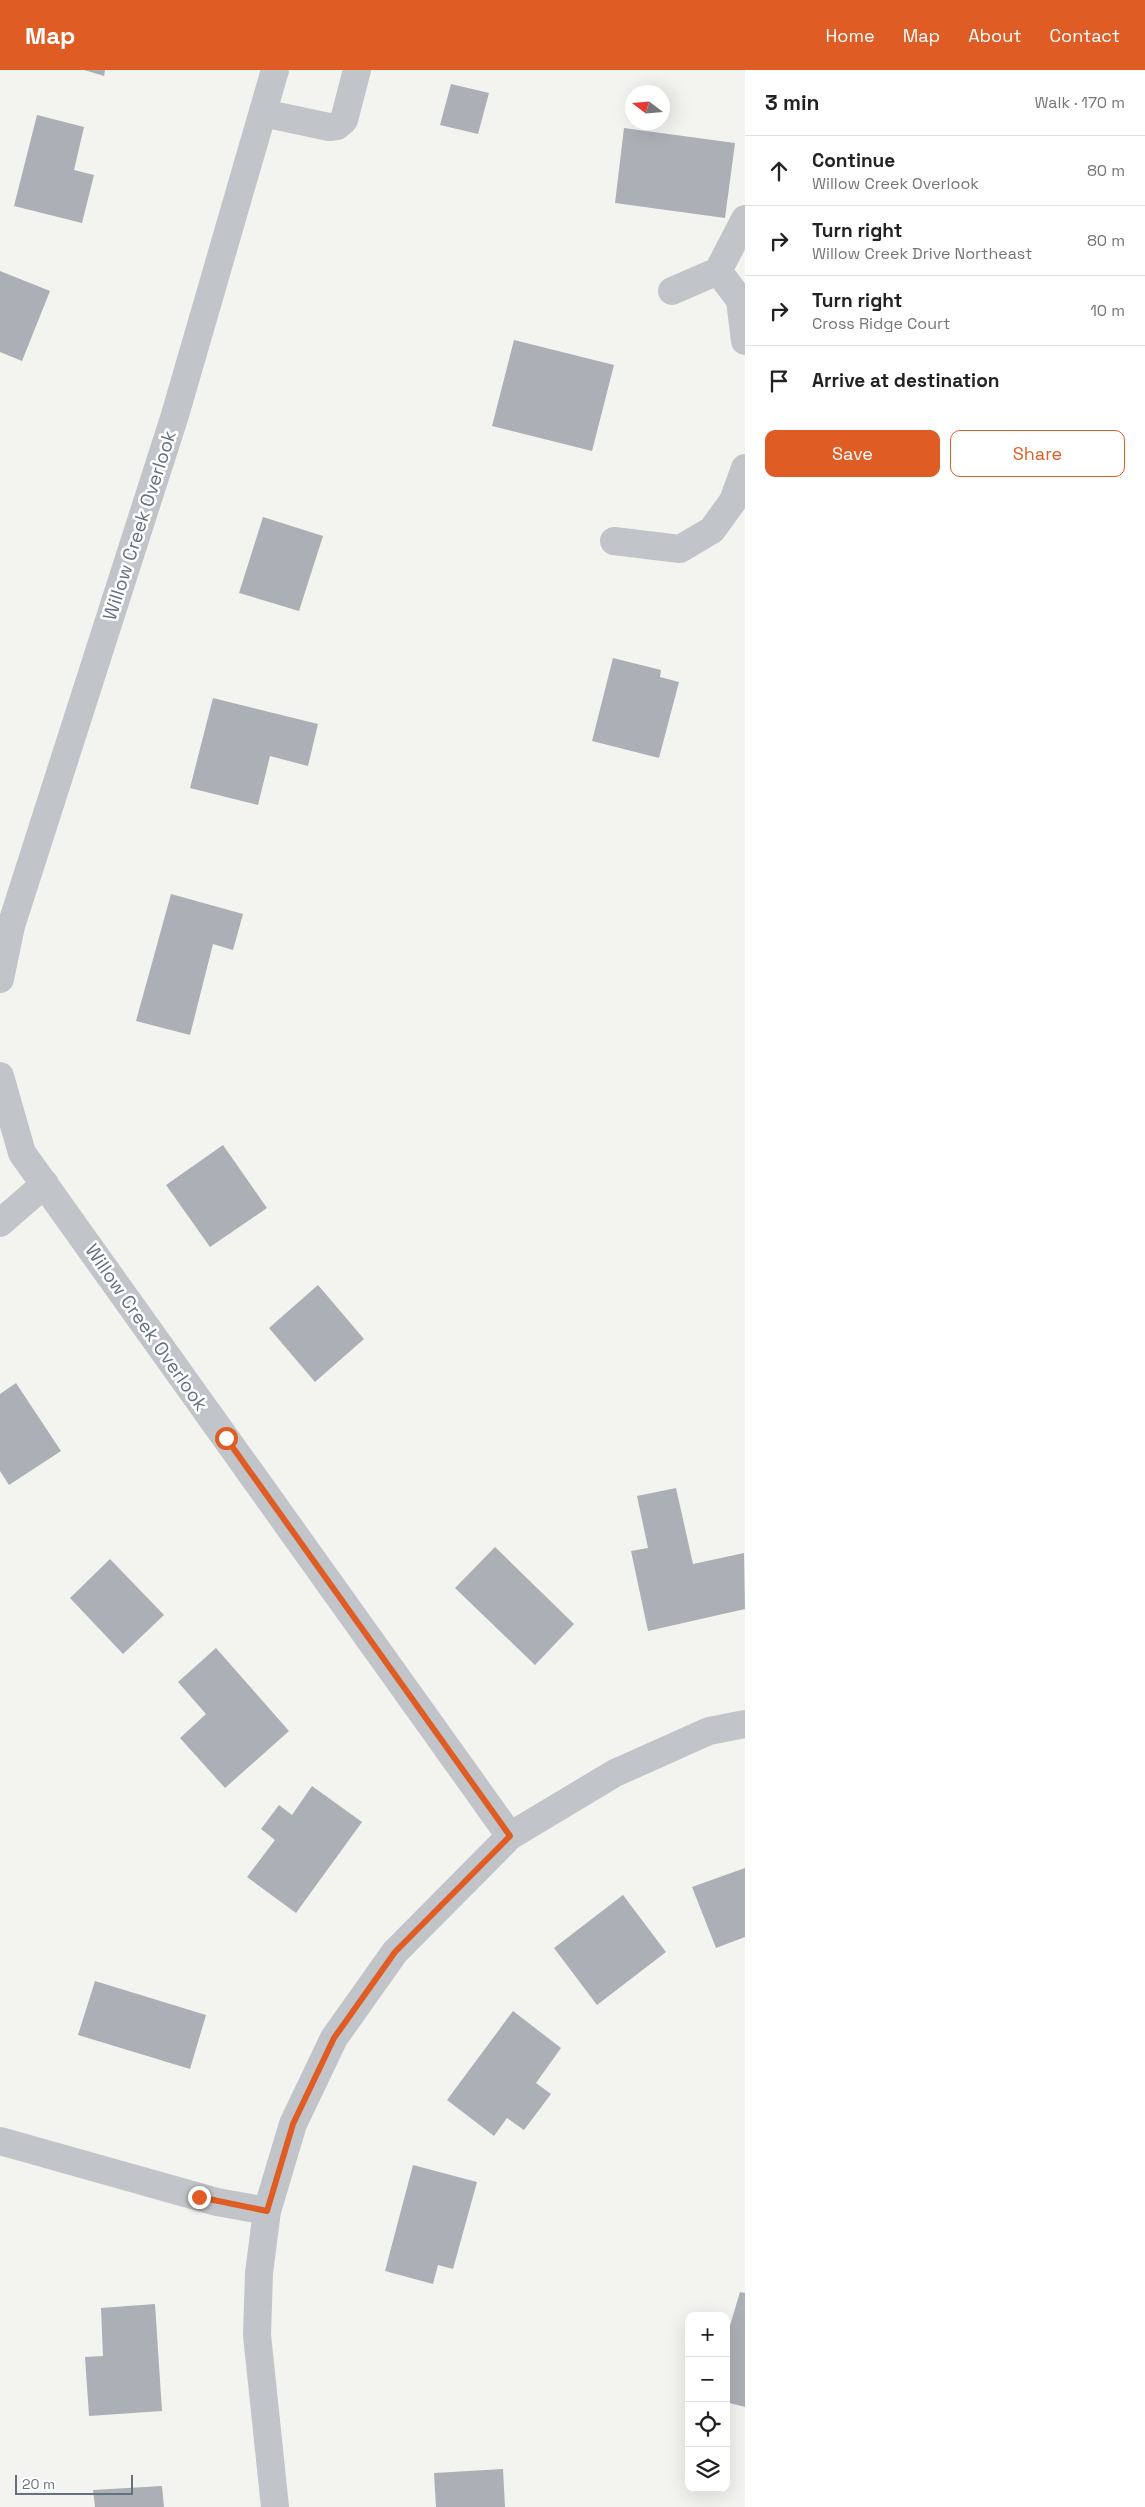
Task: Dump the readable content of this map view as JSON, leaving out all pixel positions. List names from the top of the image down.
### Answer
{
  "streets": {
    "street": ["Willow Creek Overlook"]
  },
  "scale_bar": "20 m",
  "north": "left",
  "page": {
    "header": "Map",
    "nav": [
      "Home",
      "Map",
      "About",
      "Contact"
    ],
    "heading": ["3 min", "Walk · 170 m"],
    "list": [
      ["Continue", "Willow Creek Overlook", "80 m"],
      ["Turn right", "Willow Creek Drive Northeast", "80 m"],
      ["Turn right", "Cross Ridge Court", "10 m"],
      "Arrive at destination"
    ],
    "buttons": ["Save", "Share"],
    "map_buttons": ["+", "−"],
    "scale": "20 m"
  }
}
